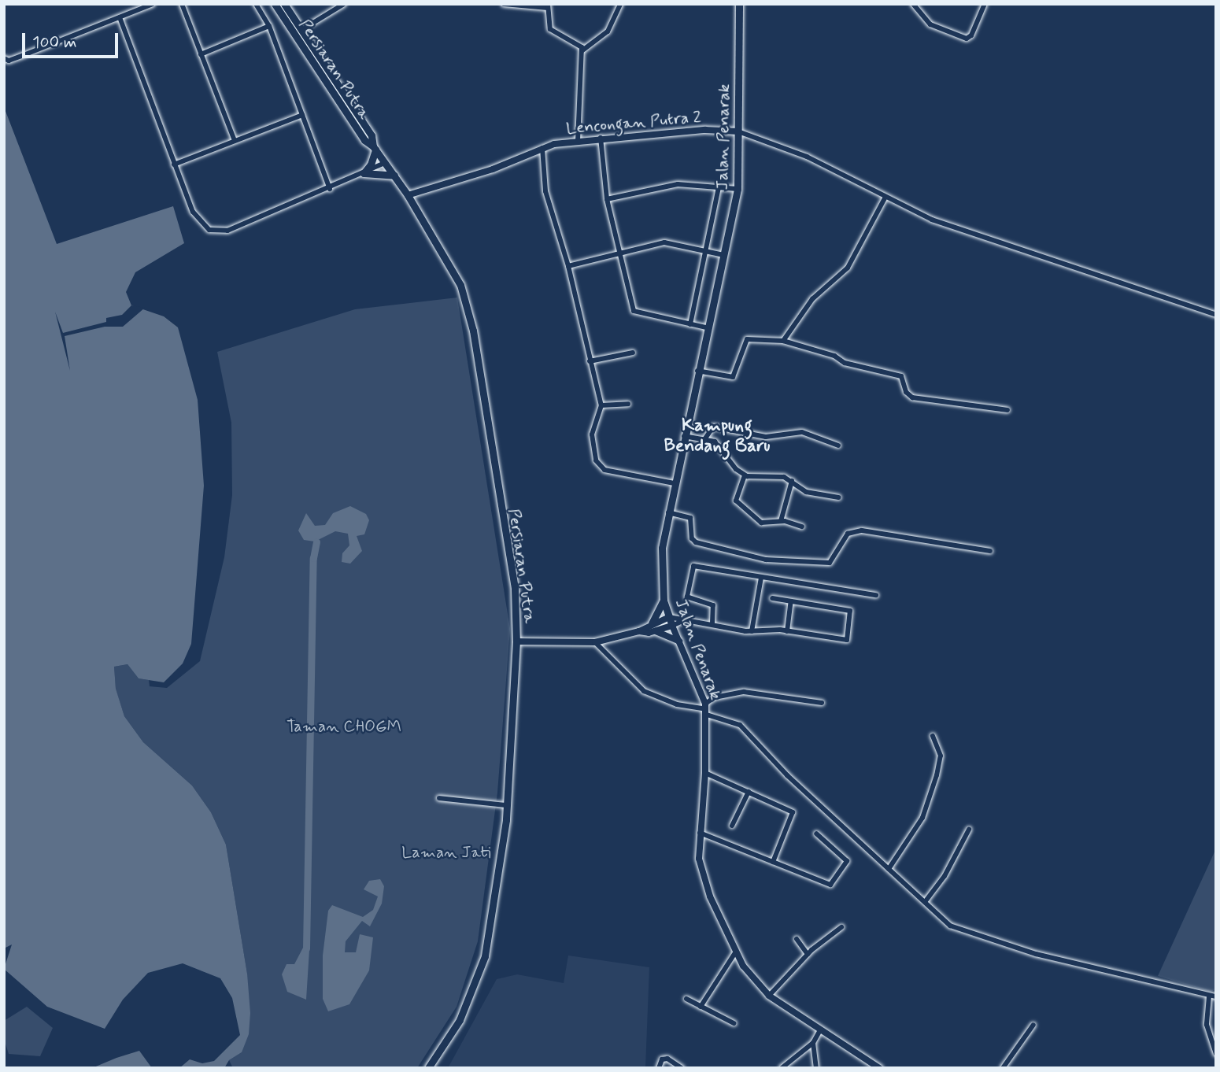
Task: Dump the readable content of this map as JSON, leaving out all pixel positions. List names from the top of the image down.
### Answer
{
  "streets": {
    "main road": ["Persiaran Putra", "Jalan Penarak"],
    "street": ["Lencongan Putra 2"]
  },
  "crossings": [
    ["Persiaran Putra", "Lencongan Putra 2"],
    ["Lencongan Putra 2", "Jalan Penarak"]
  ],
  "districts": ["Kampung Bendang Baru"],
  "parks": ["Taman CHOGM", "Laman Jati"],
  "scale_bar": "100 m"
}
